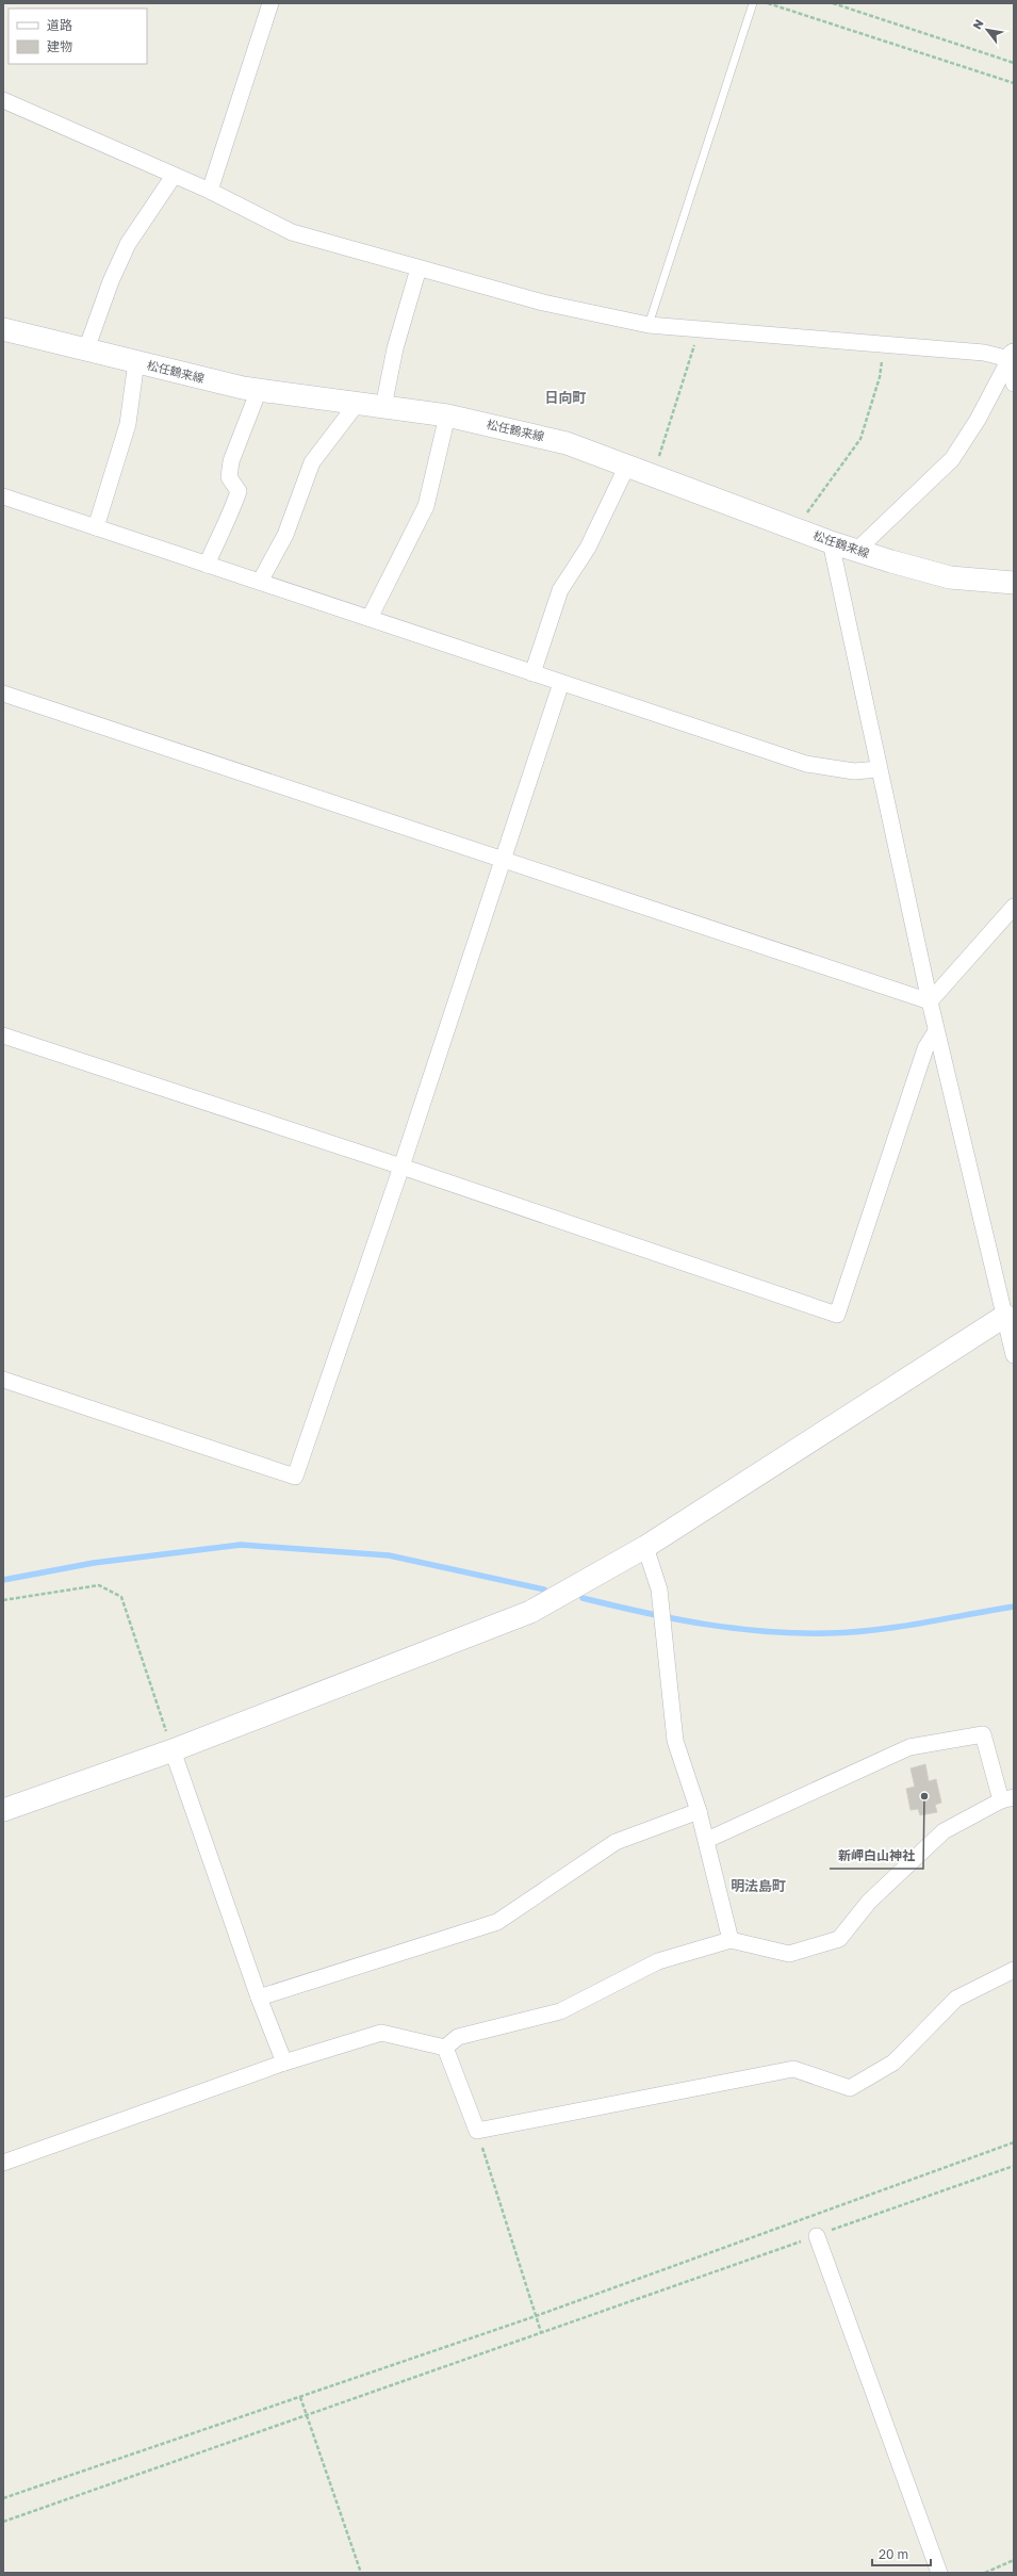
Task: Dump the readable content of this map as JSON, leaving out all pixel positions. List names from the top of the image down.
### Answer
{
  "streets": {
    "street": ["松任鶴来線"]
  },
  "districts": ["日向町", "明法島町"],
  "places": ["新岬白山神社"],
  "legend": ["道路", "建物"],
  "scale_bar": "20 m",
  "north": "top left"
}
